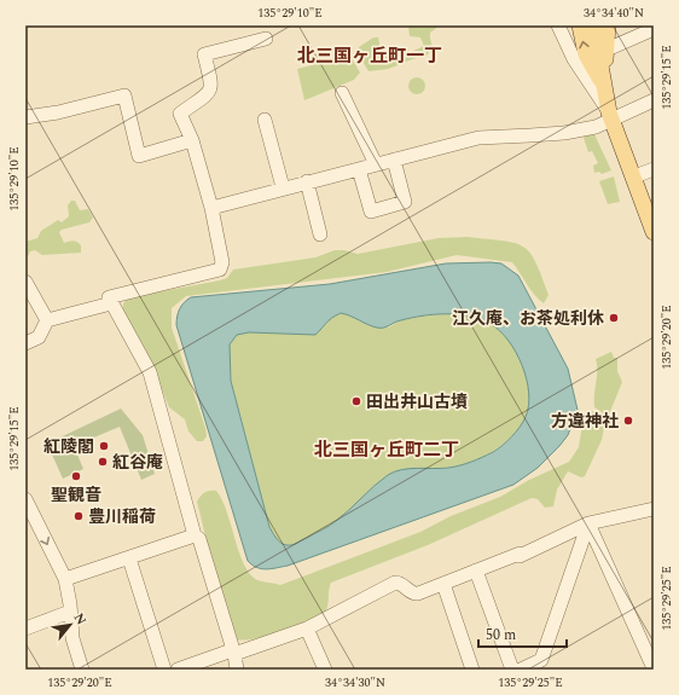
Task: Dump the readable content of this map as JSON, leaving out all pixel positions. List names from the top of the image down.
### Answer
{
  "districts": ["北三国ヶ丘町一丁", "北三国ヶ丘町二丁"],
  "places": [
    "江久庵、お茶処利休",
    "田出井山古墳",
    "方違神社",
    "紅陵閣",
    "紅谷庵",
    "聖観音",
    "豊川稲荷"
  ],
  "scale_bar": "50 m",
  "north": "top right",
  "coordinates": [
    "135°29'10\"E",
    "34°34'40\"N",
    "135°29'15\"E",
    "135°29'20\"E",
    "135°29'25\"E",
    "34°34'30\"N"
  ]
}
